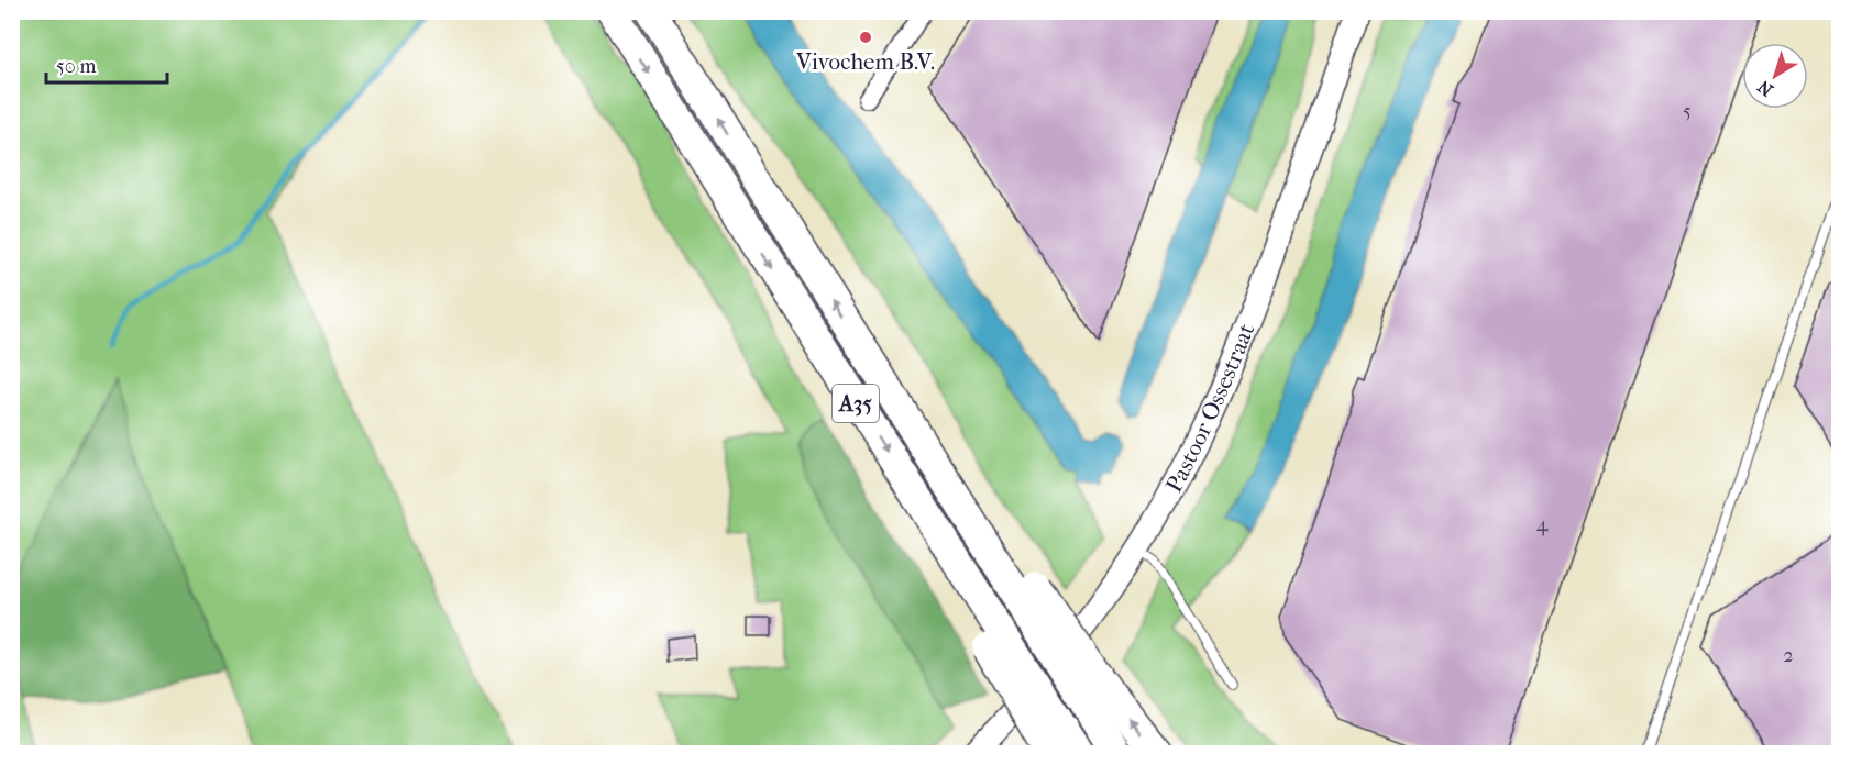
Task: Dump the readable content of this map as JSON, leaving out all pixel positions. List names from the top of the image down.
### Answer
{
  "streets": {
    "highway": ["A35"],
    "main road": ["Pastoor Ossestraat"]
  },
  "places": ["Vivochem B.V."],
  "house_numbers": ["5", "4", "2"],
  "scale_bar": "50 m",
  "north": "bottom left"
}
